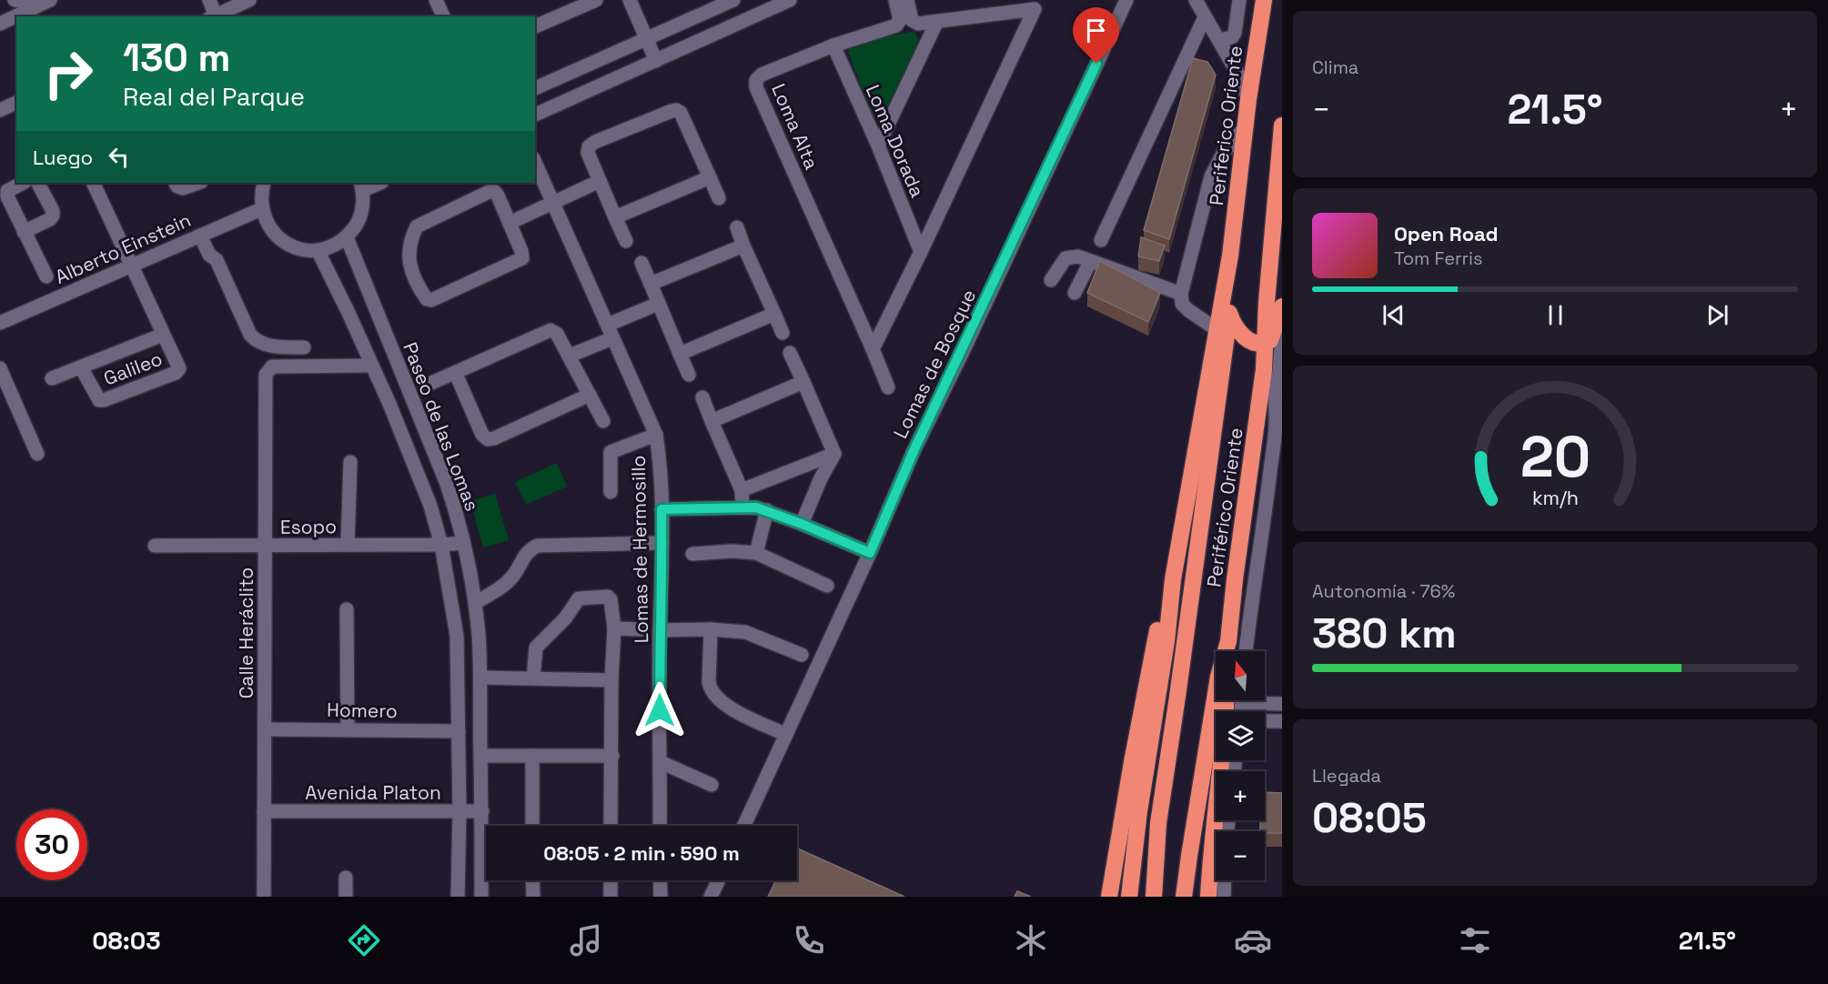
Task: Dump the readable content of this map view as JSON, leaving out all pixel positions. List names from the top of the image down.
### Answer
{
  "streets": {
    "highway": ["Periferico Oriente", "Periférico Oriente"],
    "street": [
      "Loma Alta",
      "Loma Dorada",
      "Alberto Einstein",
      "Lomas de Bosque",
      "Galileo",
      "Paseo de las Lomas",
      "Esopo",
      "Lomas de Hermosillo",
      "Calle Heráclito",
      "Homero",
      "Avenida Platon"
    ]
  },
  "crossings": [
    ["Periferico Oriente", "Periférico Oriente"],
    ["Loma Alta", "Loma Dorada"],
    ["Alberto Einstein", "Galileo"],
    ["Paseo de las Lomas", "Esopo"],
    ["Paseo de las Lomas", "Calle Heráclito"],
    ["Paseo de las Lomas", "Homero"],
    ["Paseo de las Lomas", "Avenida Platon"],
    ["Esopo", "Calle Heráclito"],
    ["Calle Heráclito", "Homero"],
    ["Calle Heráclito", "Avenida Platon"]
  ],
  "north": "top",
  "page": {
    "tile": [
      "Clima",
      ["Autonomía · 76%", "380 km"],
      ["Llegada", "08:05"]
    ],
    "turn": ["130 m", "Real del Parque"],
    "heat": ["−", "21.5°", "+"],
    "then": "Luego",
    "song": ["Open Road", "Tom Ferris"],
    "map_buttons": ["+", "−"],
    "limit": "30",
    "trip": "08:05 · 2 min · 590 m",
    "tabs": ["08:03", "21.5°"],
    "gauge": ["20", "km/h"]
  }
}
